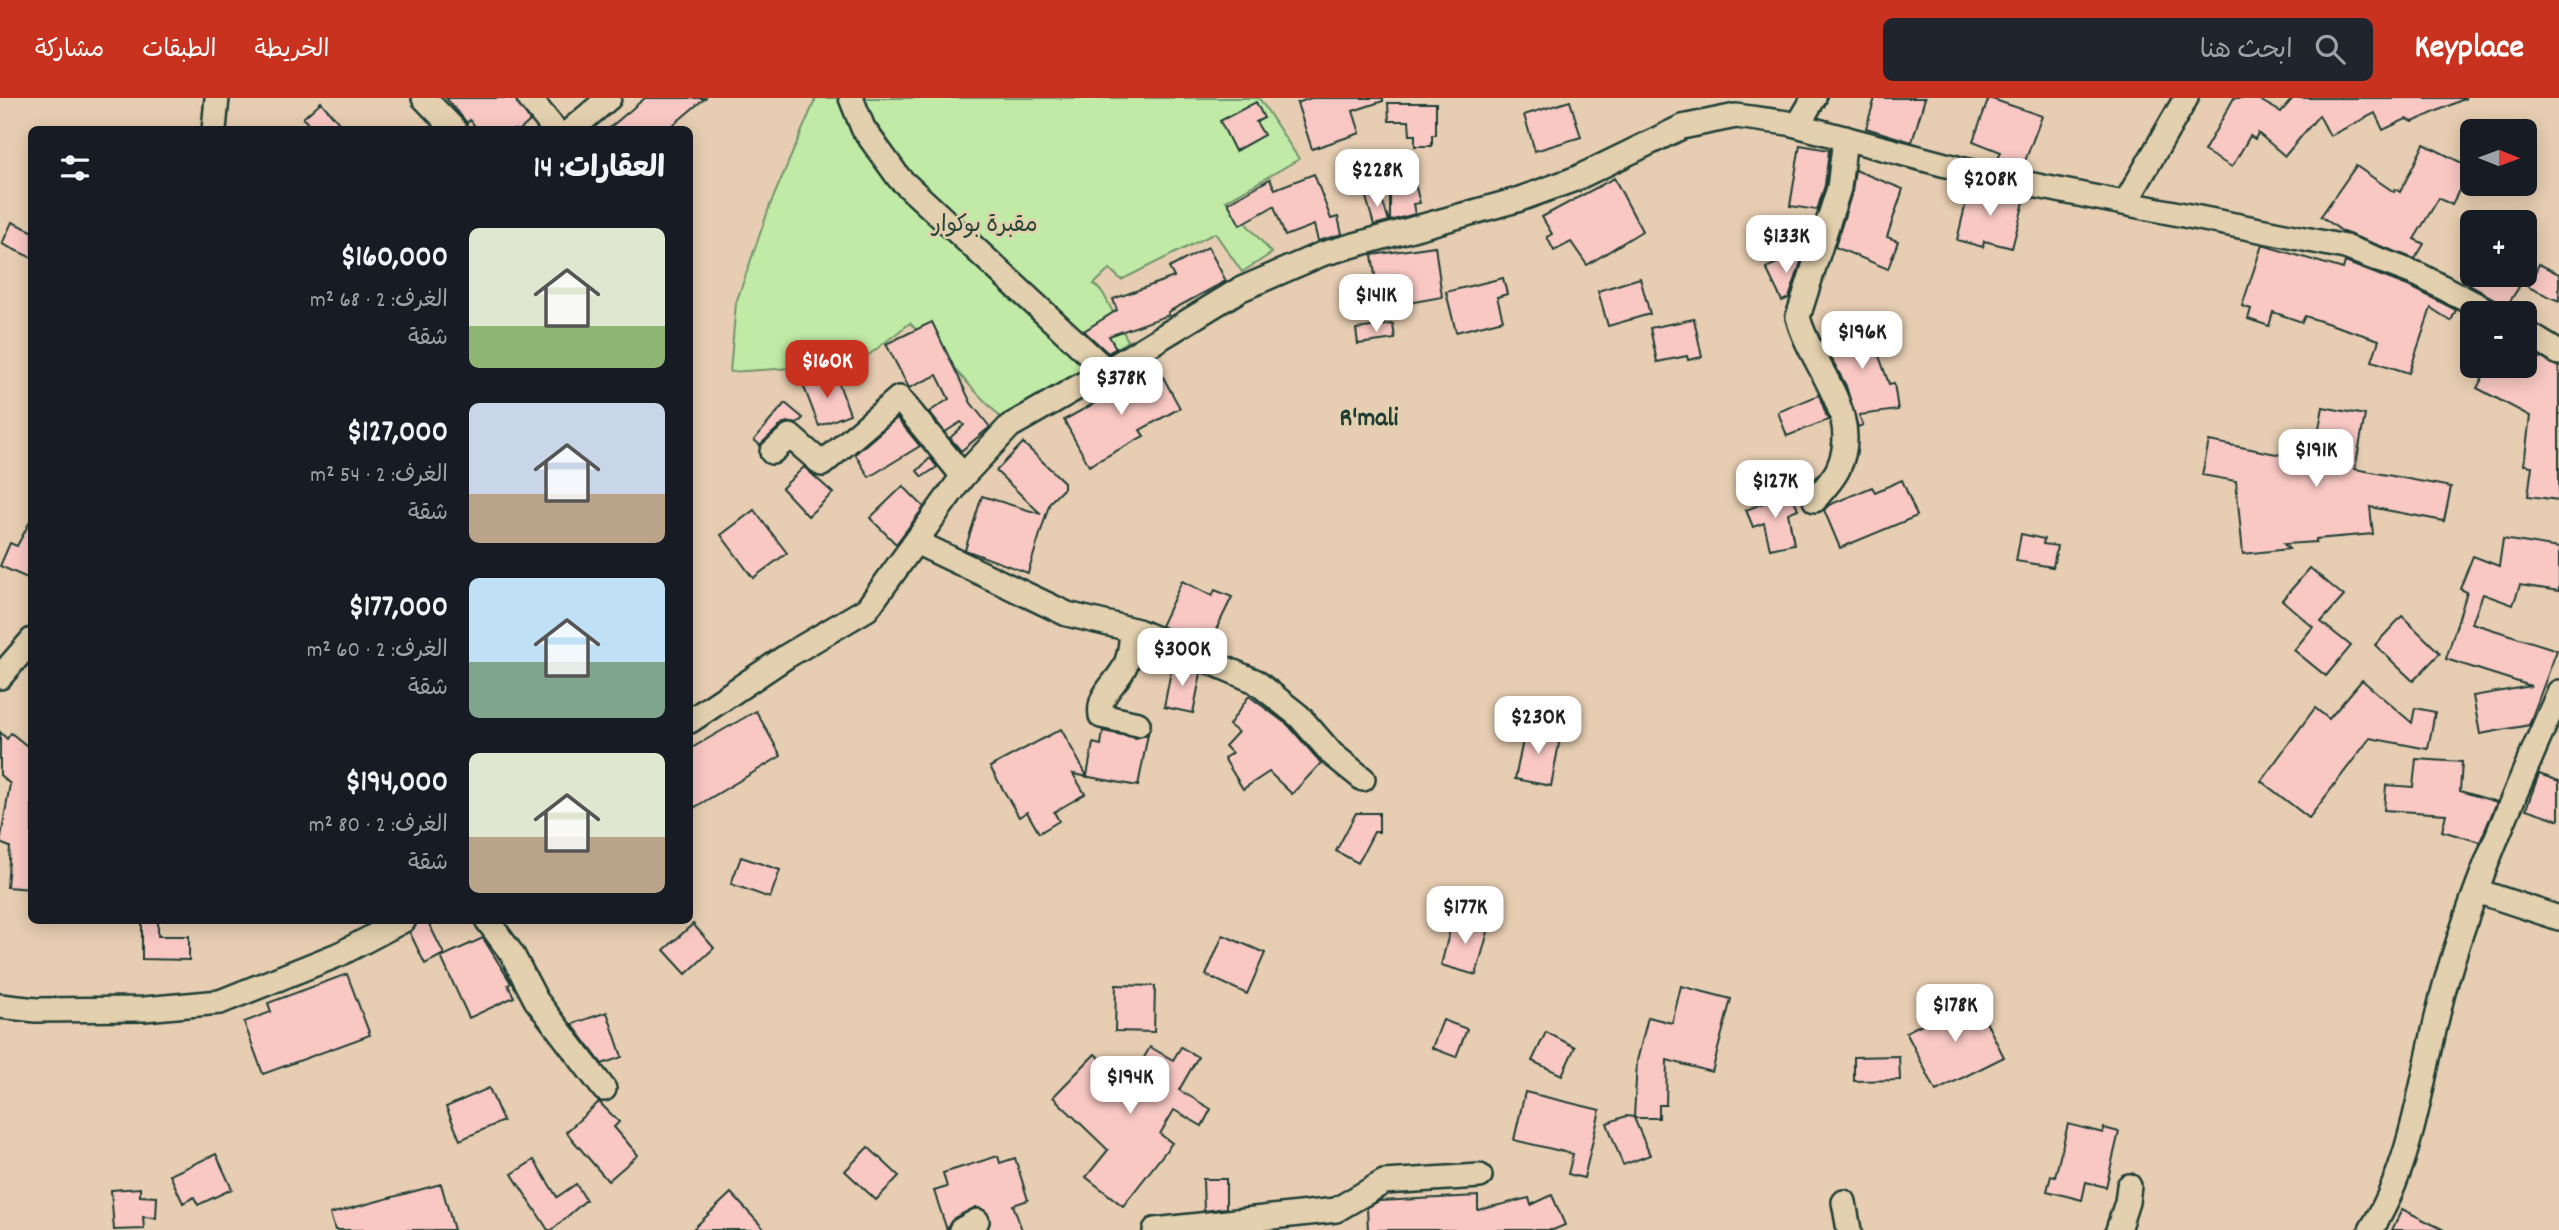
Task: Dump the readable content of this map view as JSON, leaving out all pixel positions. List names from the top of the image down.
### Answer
{
  "districts": ["R'mali"],
  "parks": ["مقبرة بوكوار"],
  "north": "right",
  "page": {
    "header": "Keyplace",
    "search": "ابحث هنا",
    "nav": ["الخريطة", "الطبقات", "مشاركة"],
    "map_buttons": ["+", "−"],
    "heading": "العقارات: 14",
    "price": [
      "$228K",
      "$208K",
      "$133K",
      "$141K",
      "$196K",
      "$160K",
      "$378K",
      "$191K",
      "$127K",
      "$300K",
      "$230K",
      "$177K",
      "$178K",
      "$194K"
    ],
    "list": [
      {
        "name": "$160,000",
        "note": "الغرف: 2 · 68 m² · شقة"
      },
      {
        "name": "$127,000",
        "note": "الغرف: 2 · 54 m² · شقة"
      },
      {
        "name": "$177,000",
        "note": "الغرف: 2 · 60 m² · شقة"
      },
      {
        "name": "$194,000",
        "note": "الغرف: 2 · 80 m² · شقة"
      }
    ]
  }
}
